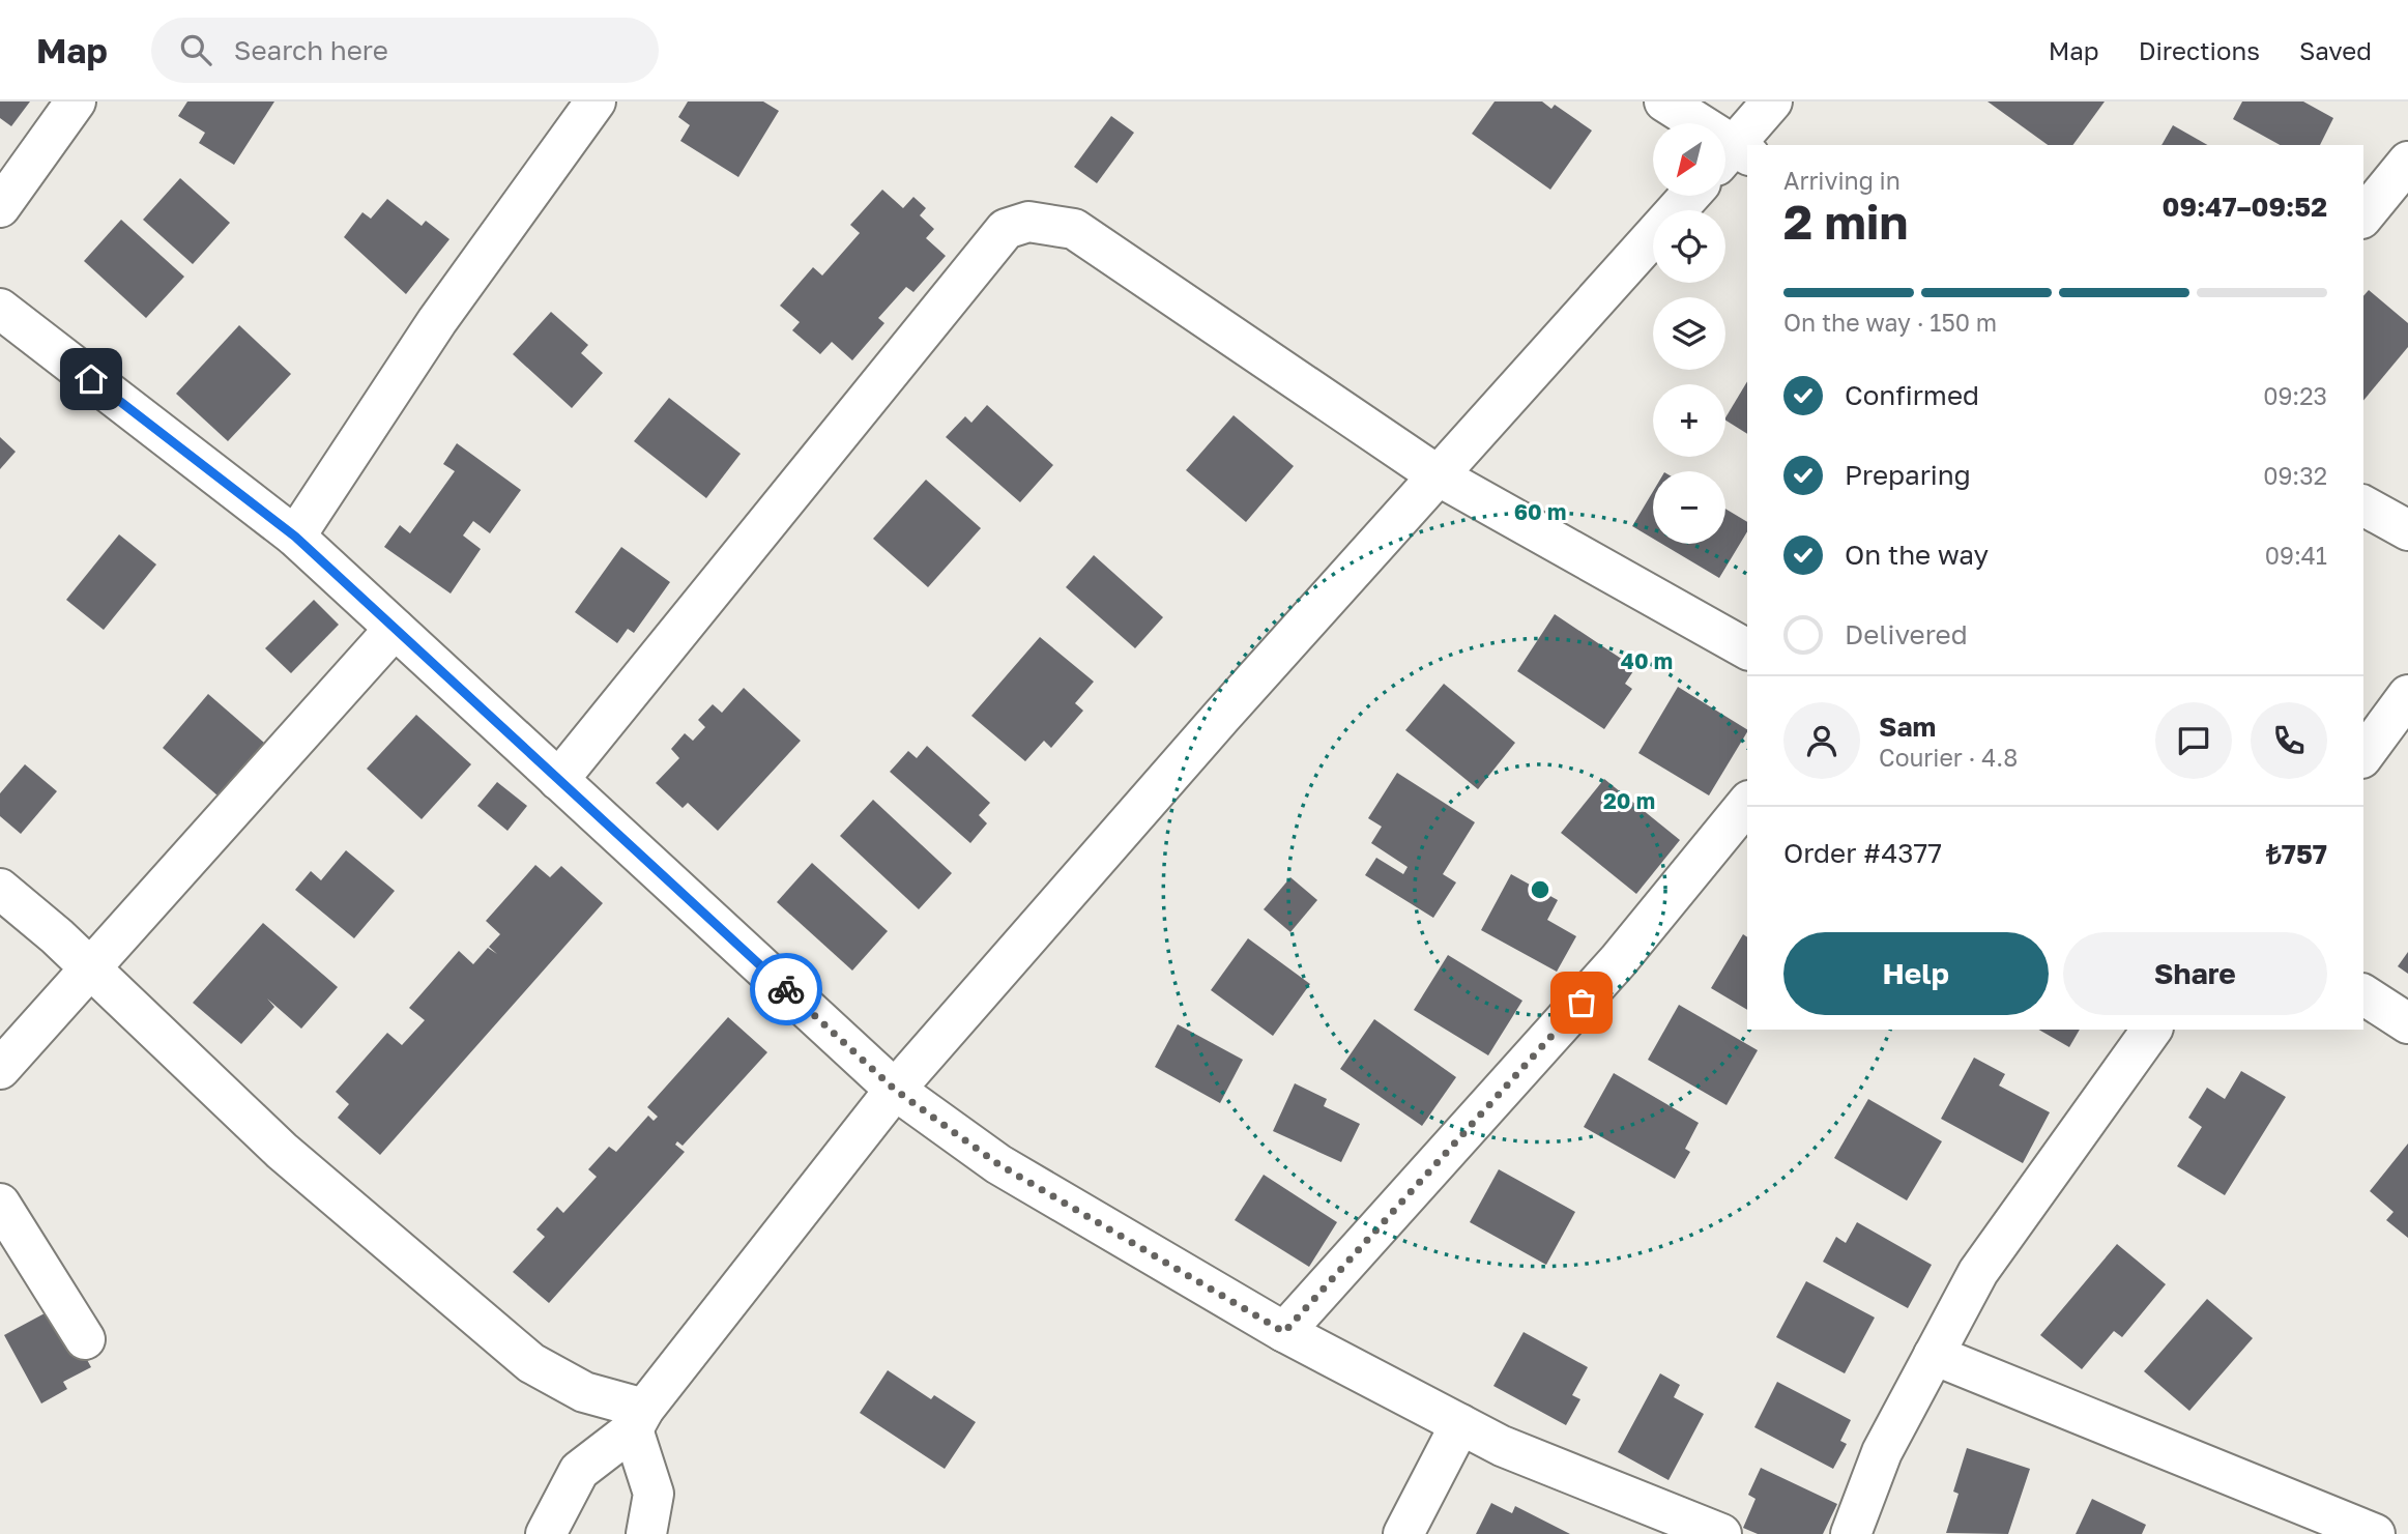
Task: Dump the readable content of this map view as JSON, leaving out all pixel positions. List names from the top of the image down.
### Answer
{
  "north": "bottom left",
  "page": {
    "header": "Map",
    "search": "Search here",
    "nav": ["Map", "Directions", "Saved"],
    "map_buttons": ["+", "−"],
    "heading": ["2 min", "Arriving in", "09:47–09:52"],
    "panel": [
      "Sam",
      "Courier · 4.8",
      "Order #4377",
      "₺757"
    ],
    "bar": "On the way · 150 m",
    "list": [
      ["Confirmed", "09:23"],
      ["Preparing", "09:32"],
      ["On the way", "09:41"],
      "Delivered"
    ],
    "buttons": ["Help", "Share"]
  },
  "rings": ["60 m", "40 m", "20 m"]
}
